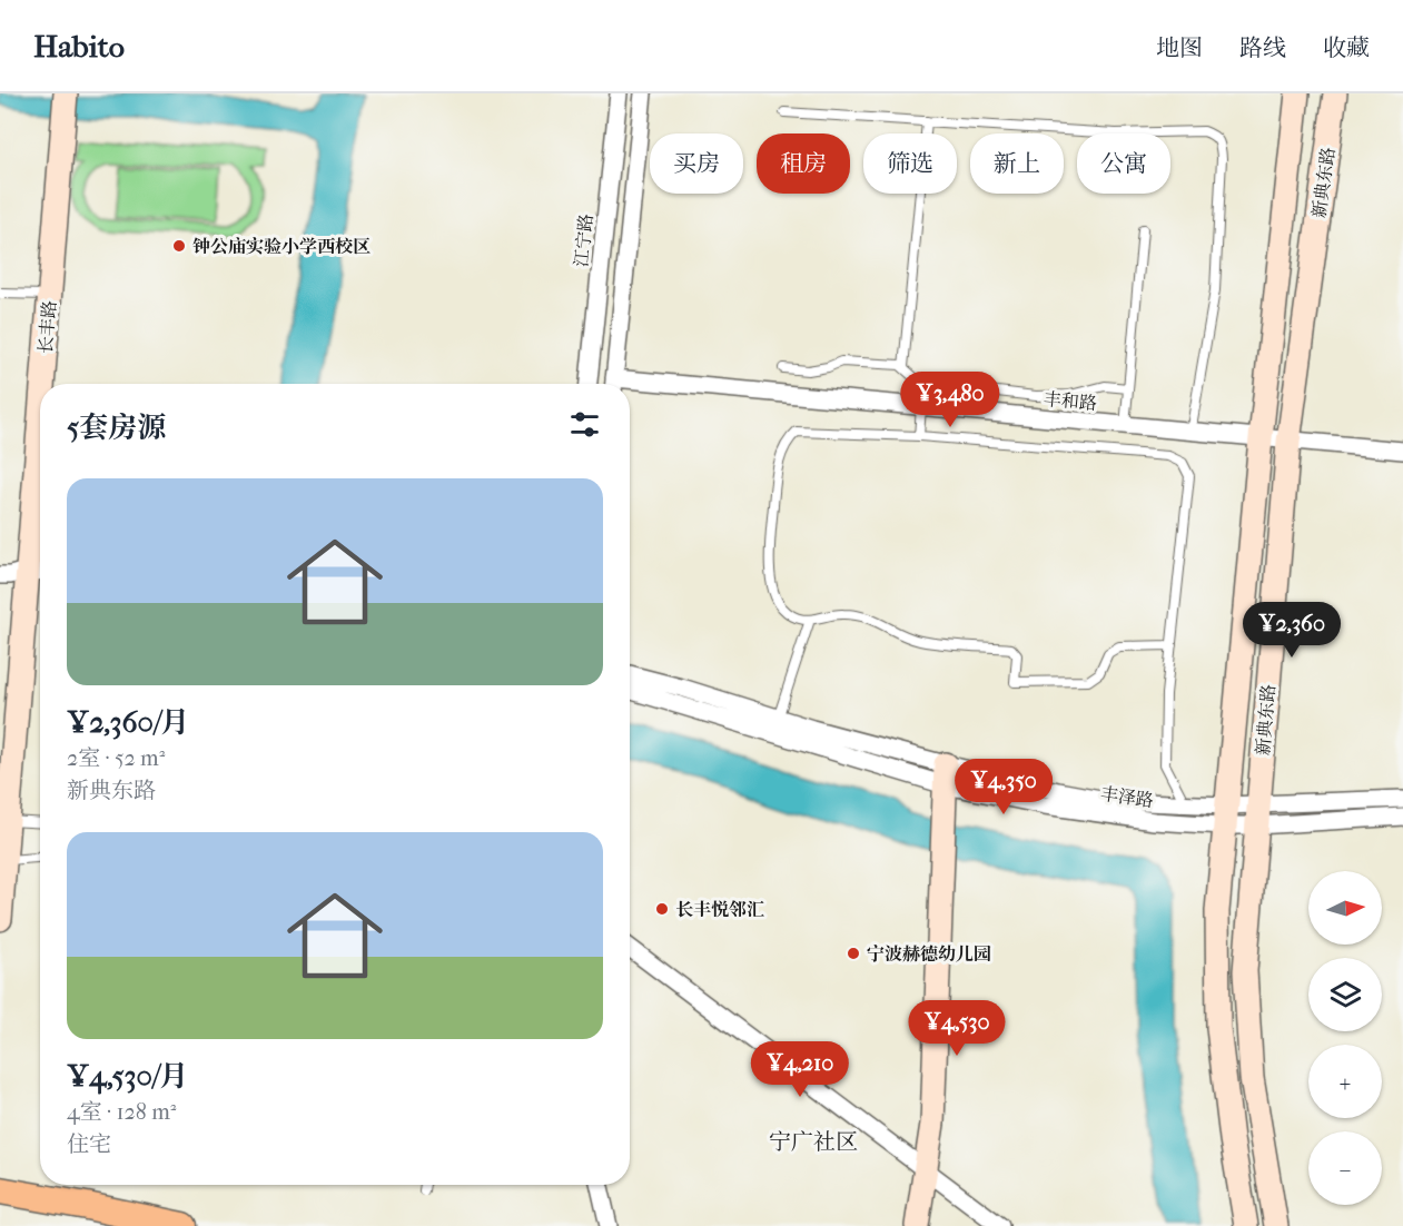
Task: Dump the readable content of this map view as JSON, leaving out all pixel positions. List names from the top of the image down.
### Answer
{
  "streets": {
    "main road": ["新典东路", "长丰路"],
    "street": ["江宁路", "丰和路", "丰泽路"]
  },
  "crossings": [
    ["新典东路", "丰和路"],
    ["新典东路", "丰泽路"]
  ],
  "districts": ["宁广社区"],
  "places": ["钟公庙实验小学西校区", "长丰悦邻汇", "宁波赫德幼儿园"],
  "north": "right",
  "page": {
    "header": "Habito",
    "nav": ["地图", "路线", "收藏"],
    "chip": [
      "买房",
      "租房",
      "筛选",
      "新上",
      "公寓"
    ],
    "price": [
      "¥3,480",
      "¥2,360",
      "¥4,350",
      "¥4,530",
      "¥4,210"
    ],
    "heading": "5套房源",
    "list": [
      {
        "name": "¥2,360/月",
        "note": "2室 · 52 m² · 新典东路"
      },
      {
        "name": "¥4,530/月",
        "note": "4室 · 128 m² · 住宅"
      }
    ],
    "map_buttons": ["+", "−"]
  }
}
